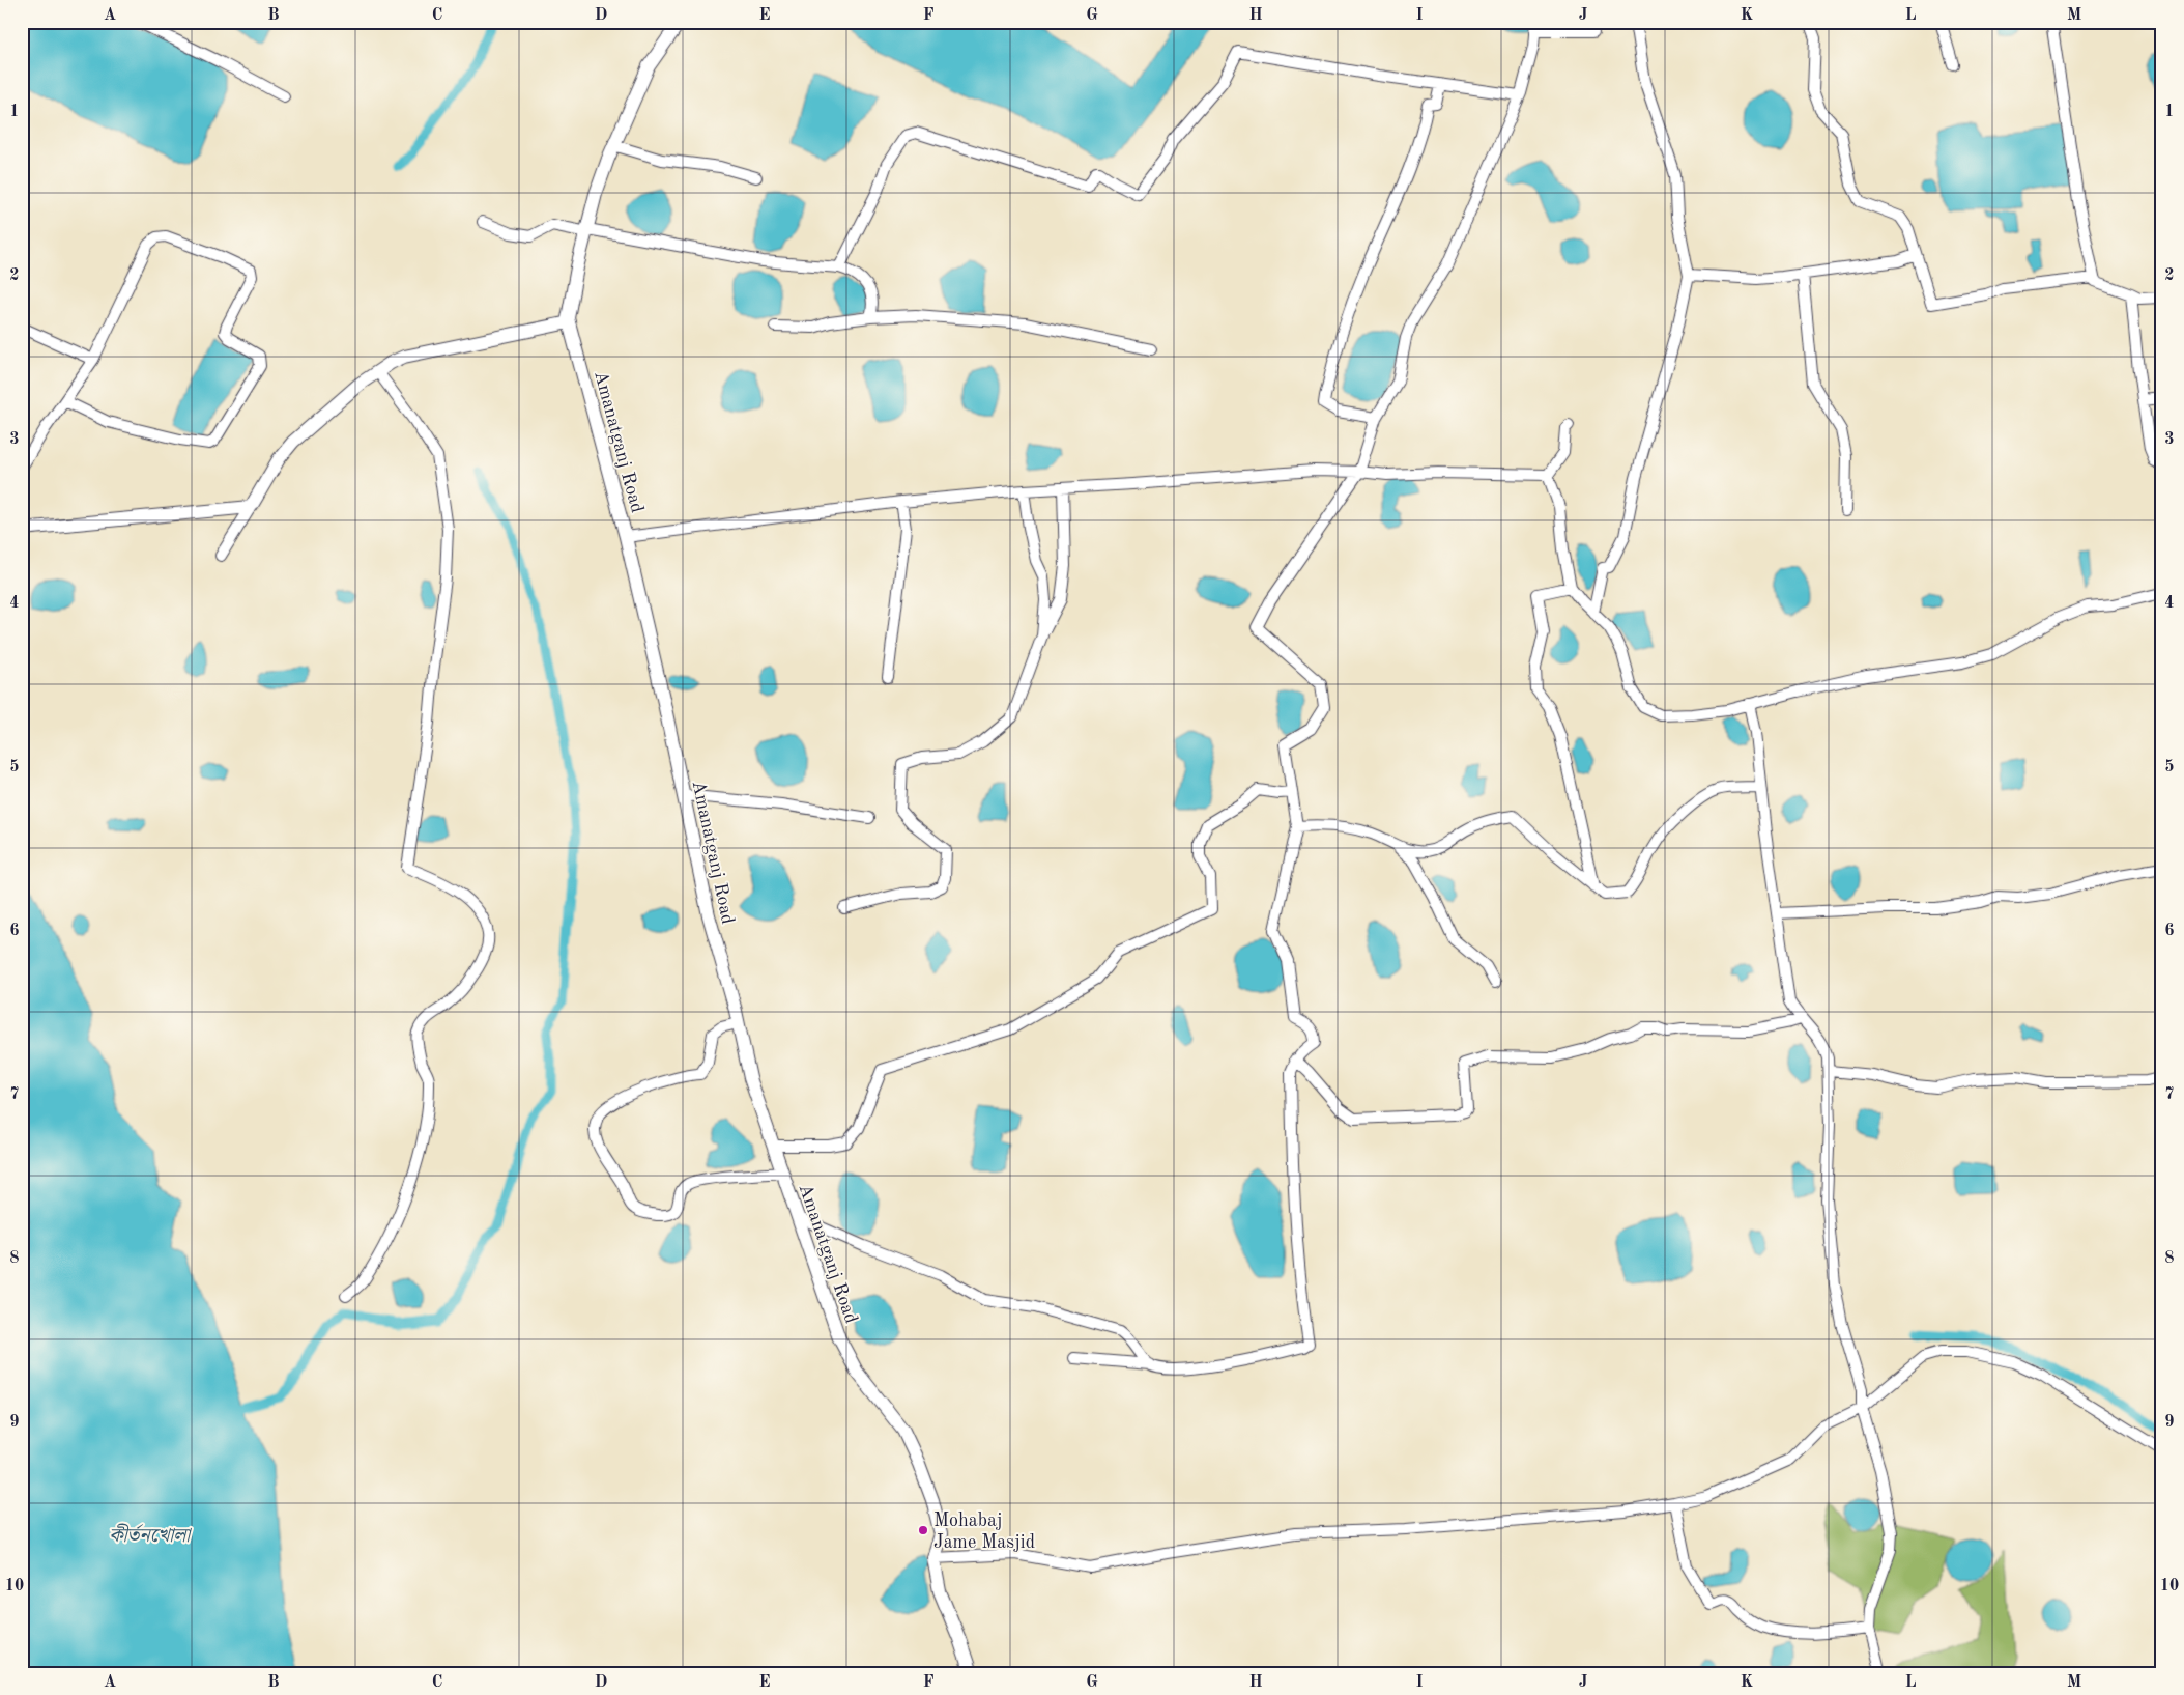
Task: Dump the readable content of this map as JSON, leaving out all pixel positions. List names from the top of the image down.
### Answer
{
  "streets": {
    "main road": ["Amanatganj Road"]
  },
  "water": ["কীর্তনখোলা"],
  "places": ["Mohabaj Jame Masjid"],
  "grid": {
    "columns": [
      "A",
      "B",
      "C",
      "D",
      "E",
      "F",
      "G",
      "H",
      "I",
      "J",
      "K",
      "L",
      "M"
    ],
    "rows": [
      "1",
      "2",
      "3",
      "4",
      "5",
      "6",
      "7",
      "8",
      "9",
      "10"
    ]
  }
}
